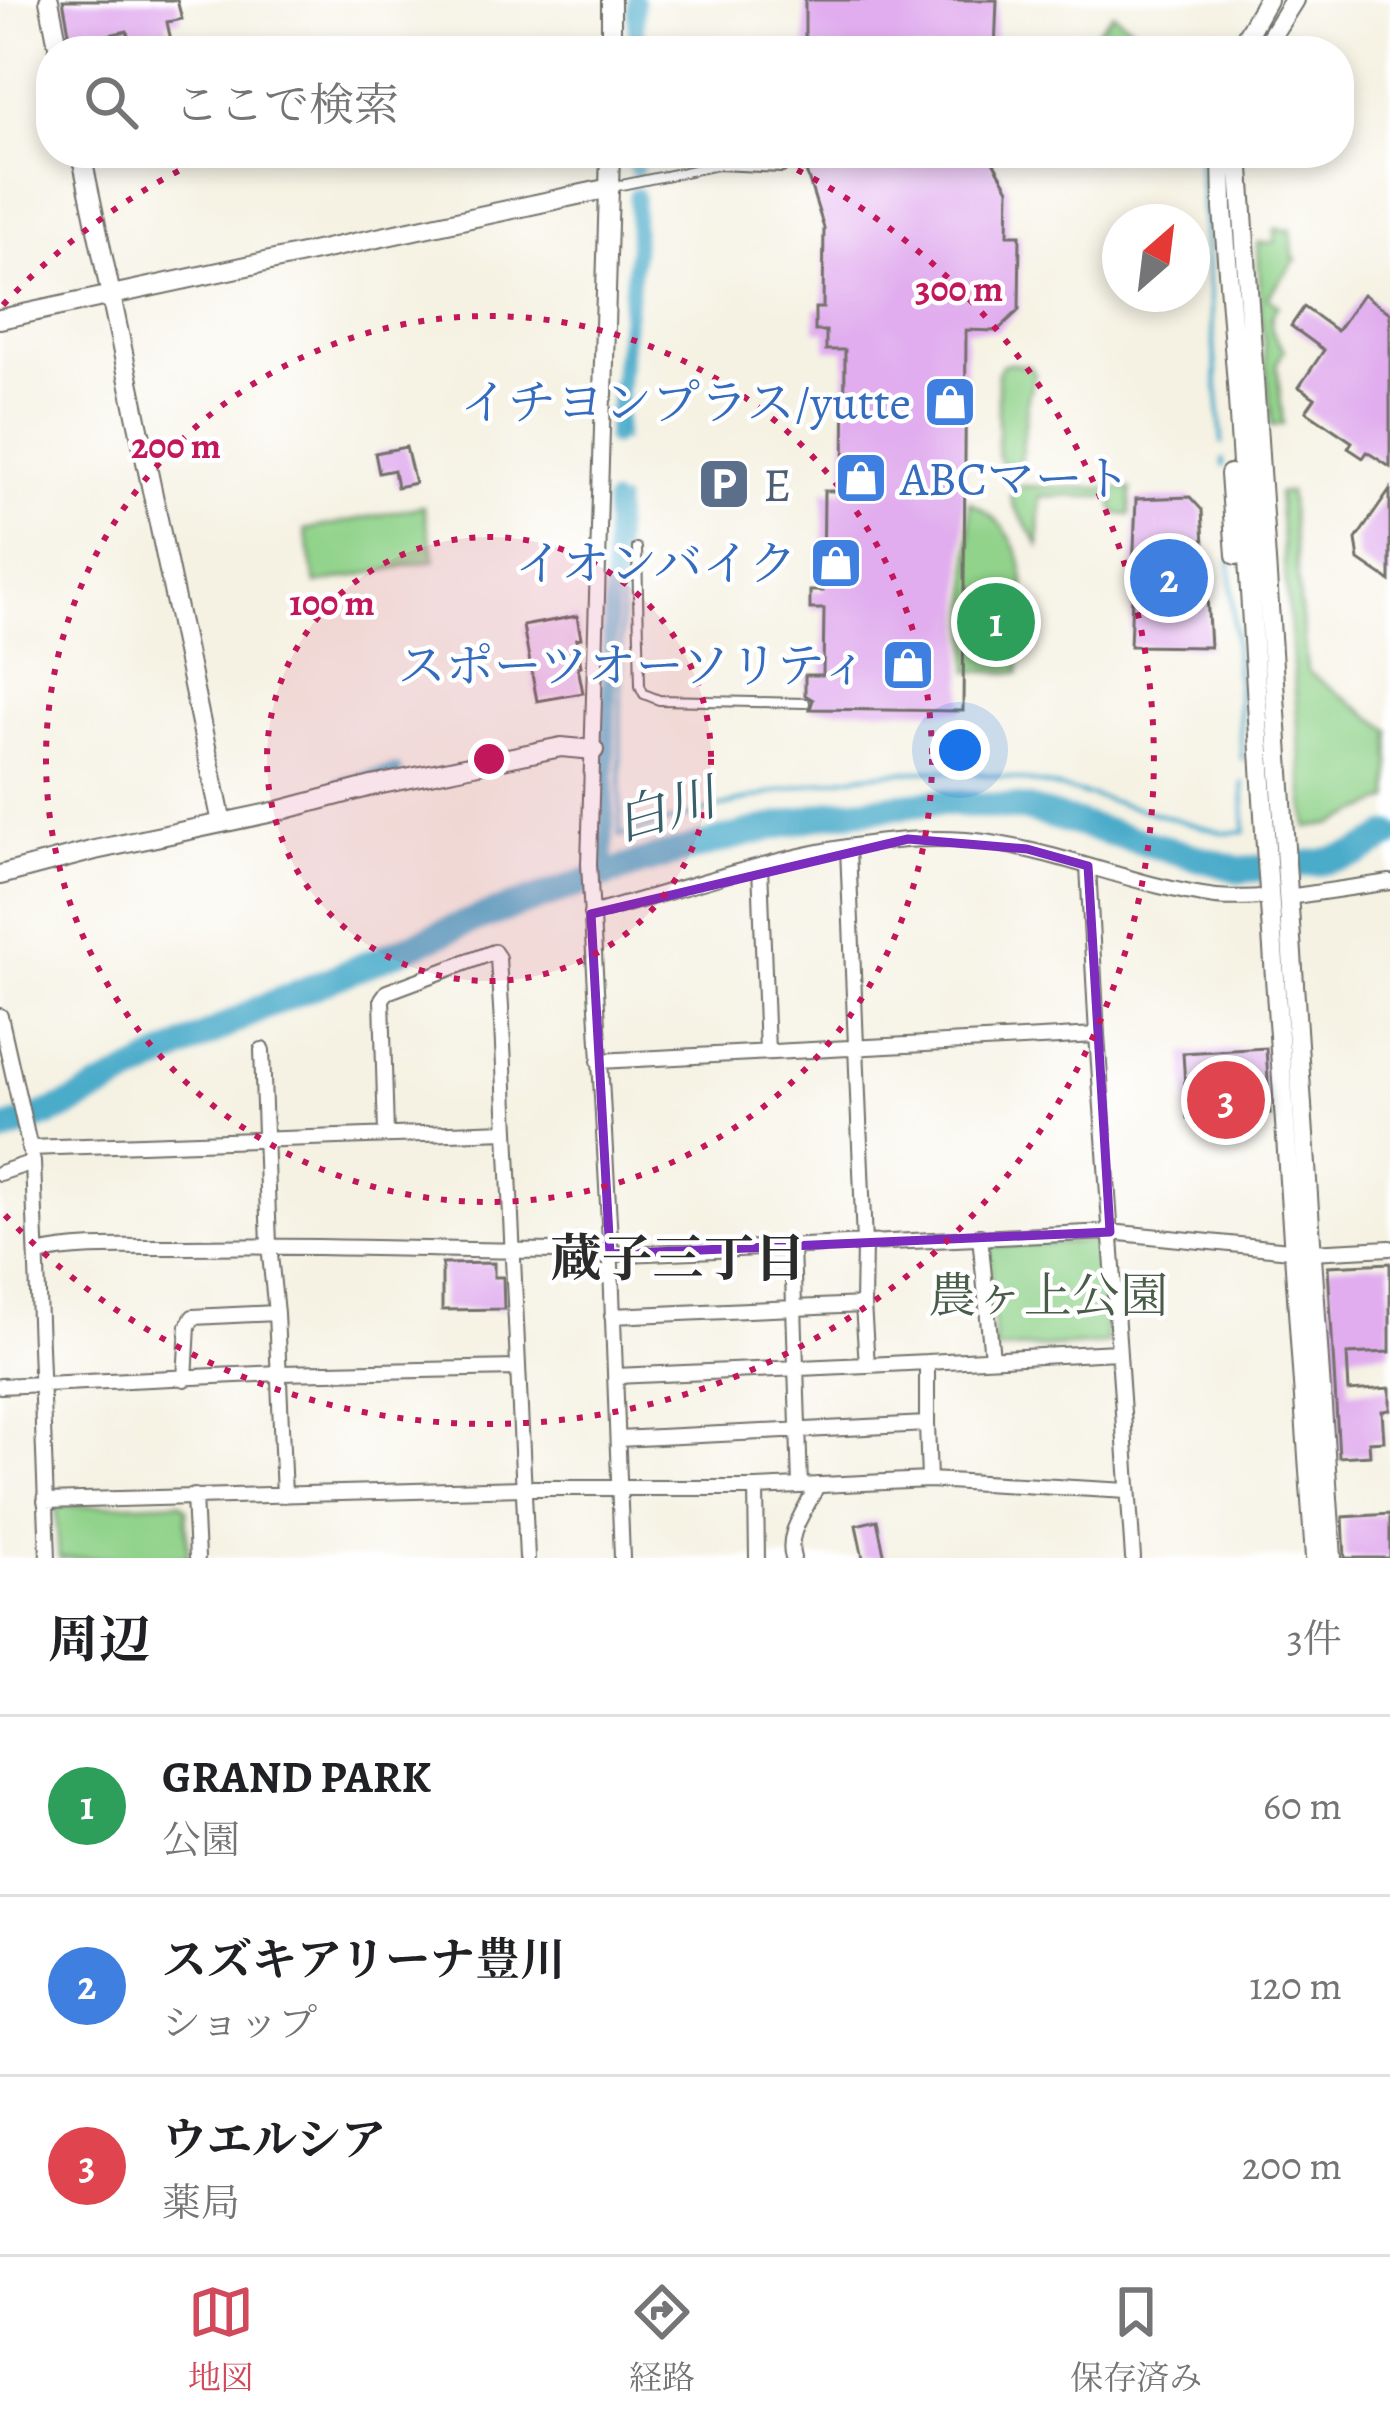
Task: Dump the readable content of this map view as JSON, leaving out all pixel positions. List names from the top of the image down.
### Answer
{
  "districts": ["蔵子三丁目"],
  "water": ["白川"],
  "parks": ["農ヶ上公園"],
  "places": {
    "shop": [
      "イチヨンプラス/yutte",
      "ABCマート",
      "イオンバイク",
      "スポーツオーソリティ"
    ],
    "parking": ["E"]
  },
  "north": "top right",
  "page": {
    "search": "ここで検索",
    "pins": ["2", "1", "3"],
    "heading": ["周辺", "3件"],
    "list": [
      {
        "mark": "1",
        "name": "GRAND PARK",
        "note": "公園",
        "value": "60 m"
      },
      {
        "mark": "2",
        "name": "スズキアリーナ豊川",
        "note": "ショップ",
        "value": "120 m"
      },
      {
        "mark": "3",
        "name": "ウエルシア",
        "note": "薬局",
        "value": "200 m"
      }
    ],
    "nav": ["地図", "経路", "保存済み"]
  },
  "rings": ["300 m", "200 m", "100 m"]
}
